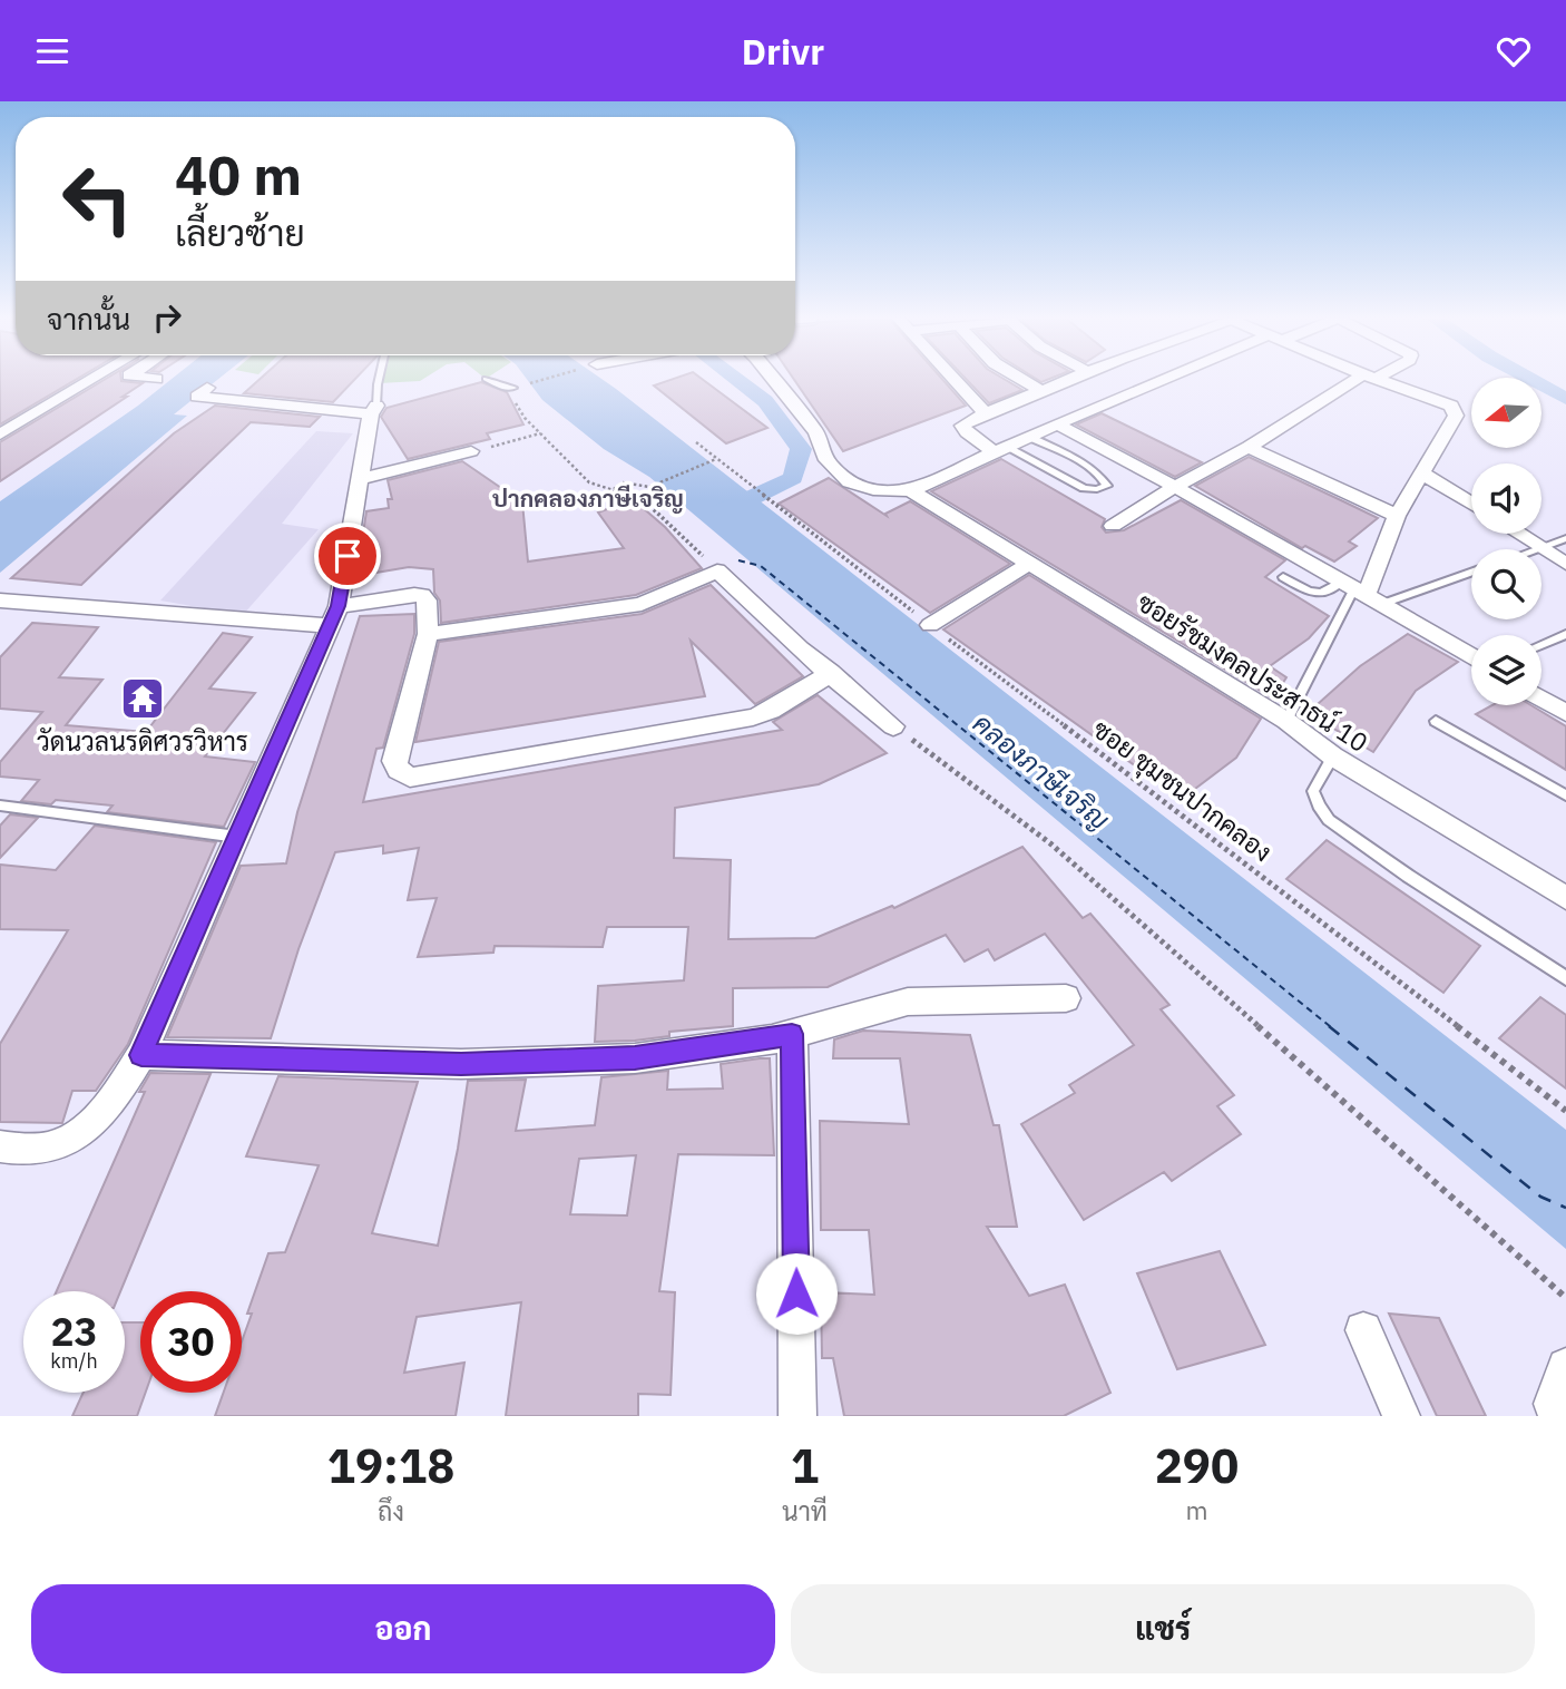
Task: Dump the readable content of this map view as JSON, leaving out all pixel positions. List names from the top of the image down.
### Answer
{
  "streets": {
    "street": ["ซอยรัชมงคลประสาธน์ 10"],
    "path": ["ซอย ชุมชนปากคลอง"]
  },
  "districts": ["ปากคลองภาษีเจริญ"],
  "water": ["คลองภาษีเจริญ"],
  "places": {
    "temple": ["วัดนวลนรดิศวรวิหาร"]
  },
  "north": "left",
  "page": {
    "header": "Drivr",
    "turn": ["40 m", "เลี้ยวซ้าย"],
    "then": "จากนั้น",
    "speed": "23 km/h",
    "limit": "30",
    "eta": [
      "19:18",
      "ถึง",
      "1",
      "นาที",
      "290",
      "m"
    ],
    "buttons": ["ออก", "แชร์"]
  }
}
